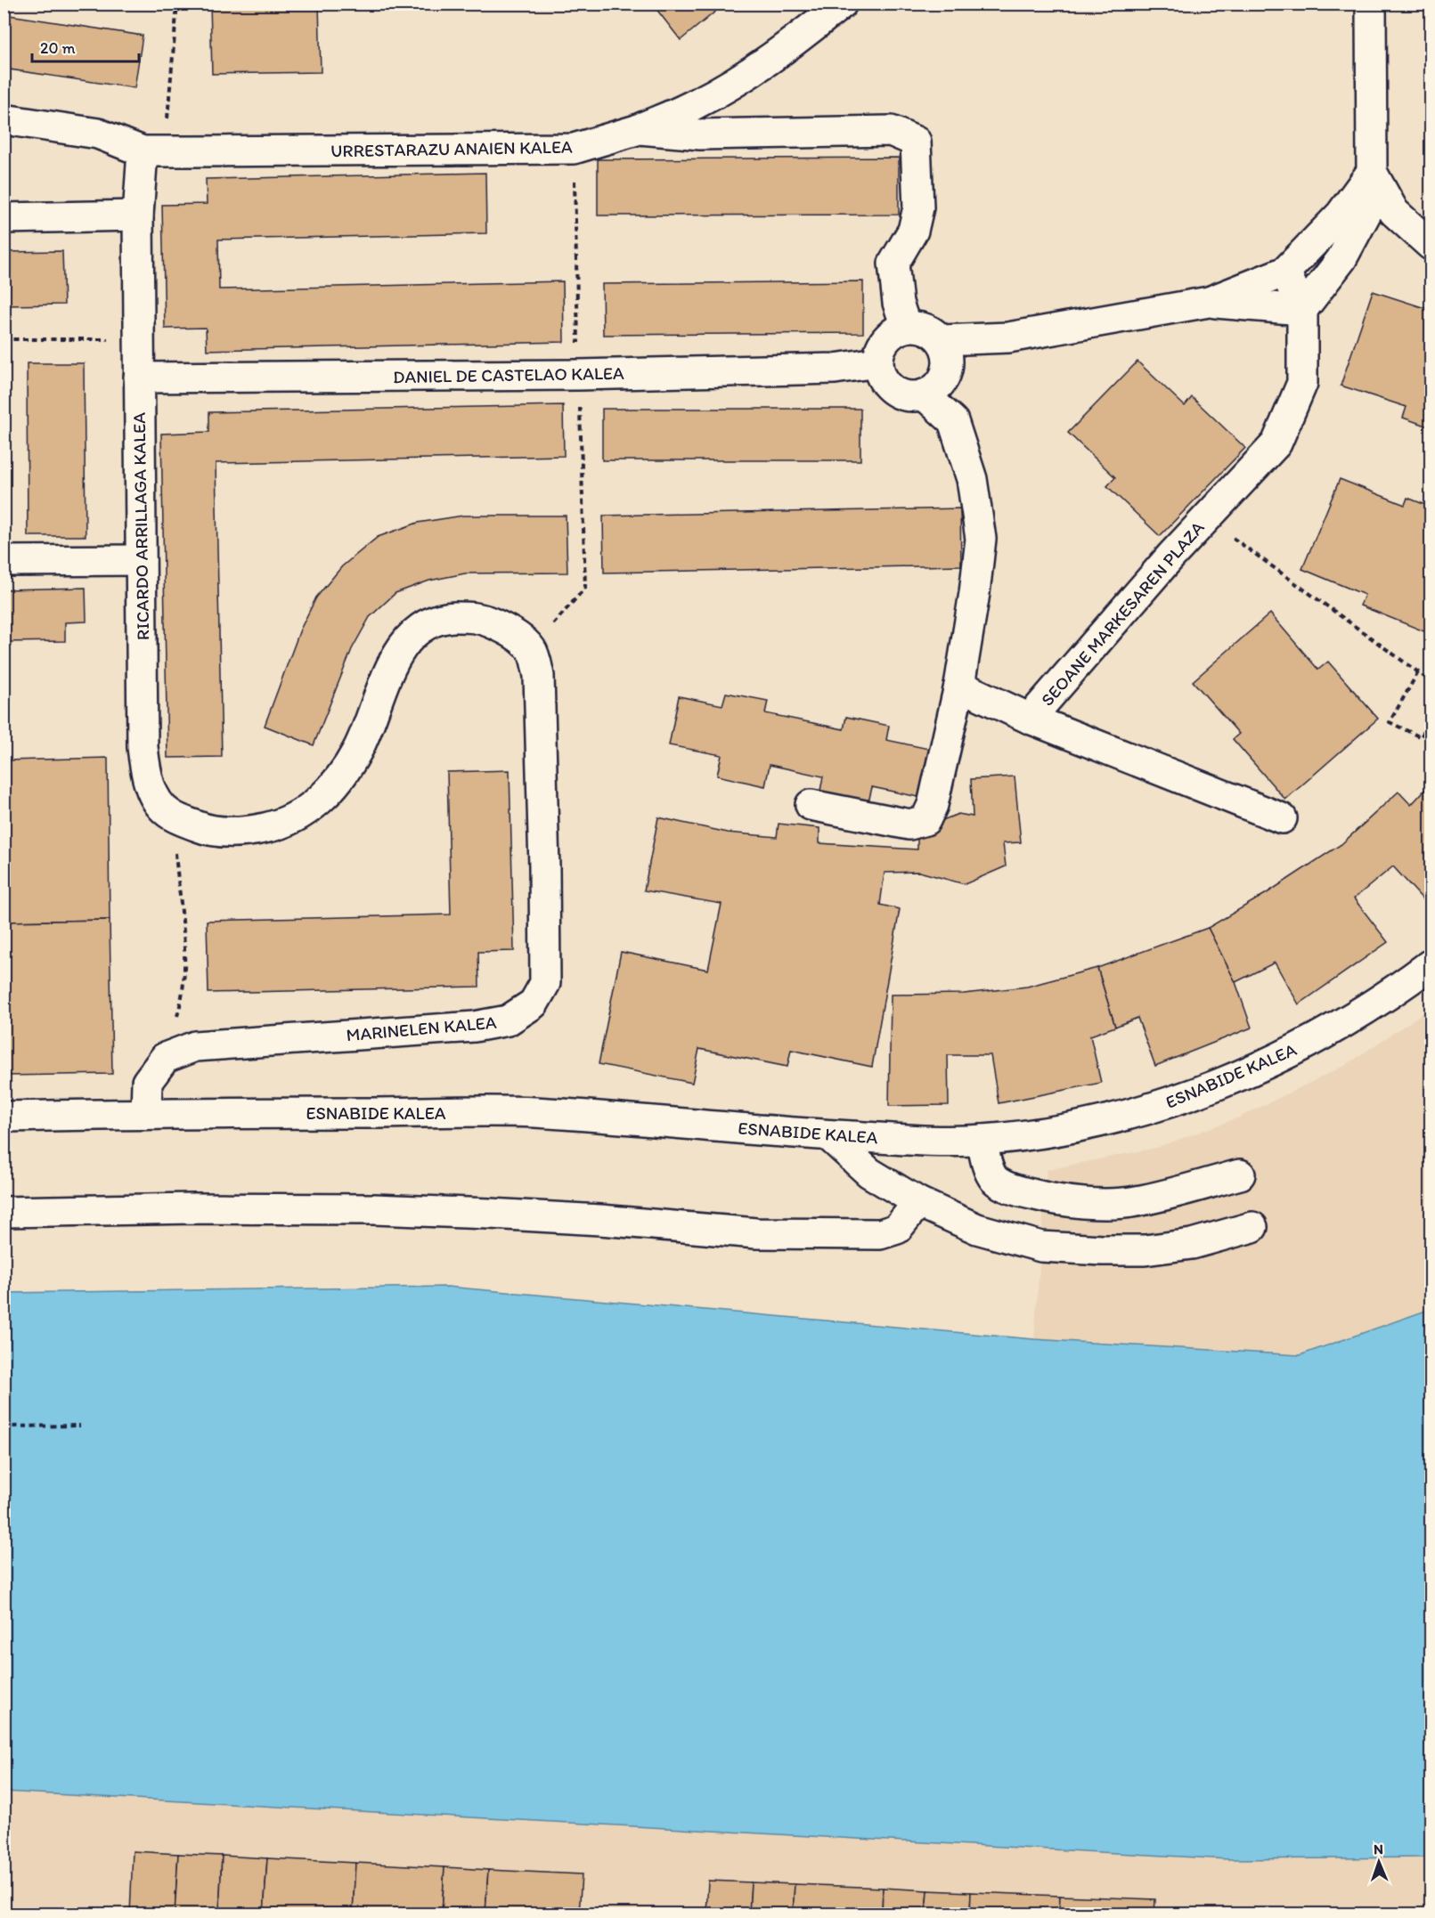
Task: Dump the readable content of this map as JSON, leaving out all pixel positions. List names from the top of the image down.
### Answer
{
  "streets": {
    "street": [
      "URRESTARAZU ANAIEN KALEA",
      "DANIEL DE CASTELAO KALEA",
      "RICARDO ARRILLAGA KALEA",
      "SEOANE MARKESAREN PLAZA",
      "MARINELEN KALEA",
      "ESNABIDE KALEA"
    ]
  },
  "crossings": [
    ["URRESTARAZU ANAIEN KALEA", "DANIEL DE CASTELAO KALEA"],
    ["URRESTARAZU ANAIEN KALEA", "RICARDO ARRILLAGA KALEA"],
    ["DANIEL DE CASTELAO KALEA", "RICARDO ARRILLAGA KALEA"],
    ["RICARDO ARRILLAGA KALEA", "MARINELEN KALEA"]
  ],
  "scale_bar": "20 m",
  "north": "top"
}
